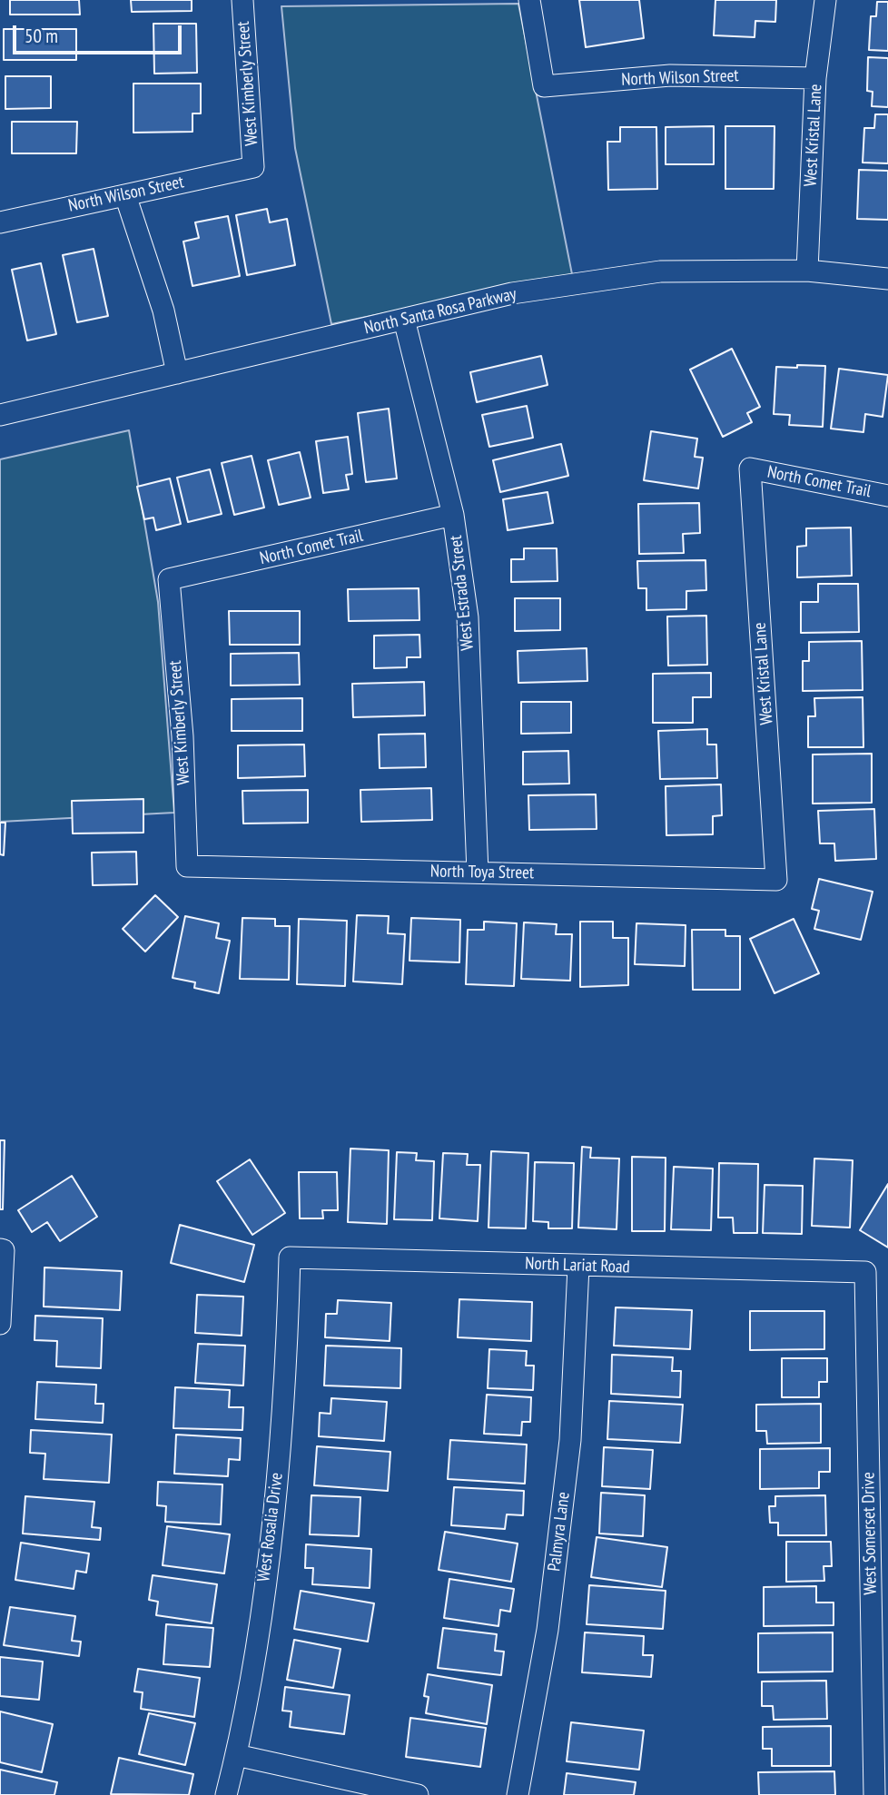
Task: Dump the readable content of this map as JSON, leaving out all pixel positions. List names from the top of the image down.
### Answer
{
  "streets": {
    "street": [
      "North Wilson Street",
      "West Kimberly Street",
      "West Kristal Lane",
      "North Santa Rosa Parkway",
      "North Comet Trail",
      "West Estrada Street",
      "North Toya Street",
      "North Lariat Road",
      "West Rosalia Drive",
      "Palmyra Lane",
      "West Somerset Drive"
    ]
  },
  "crossings": [
    ["North Wilson Street", "West Kimberly Street"],
    ["North Wilson Street", "West Kristal Lane"],
    ["West Kimberly Street", "North Comet Trail"],
    ["West Kimberly Street", "North Toya Street"],
    ["West Kristal Lane", "North Santa Rosa Parkway"],
    ["West Kristal Lane", "North Comet Trail"],
    ["West Kristal Lane", "North Toya Street"],
    ["North Santa Rosa Parkway", "West Estrada Street"],
    ["North Comet Trail", "West Estrada Street"],
    ["West Estrada Street", "North Toya Street"],
    ["North Lariat Road", "West Rosalia Drive"],
    ["North Lariat Road", "Palmyra Lane"],
    ["North Lariat Road", "West Somerset Drive"]
  ],
  "scale_bar": "50 m"
}
